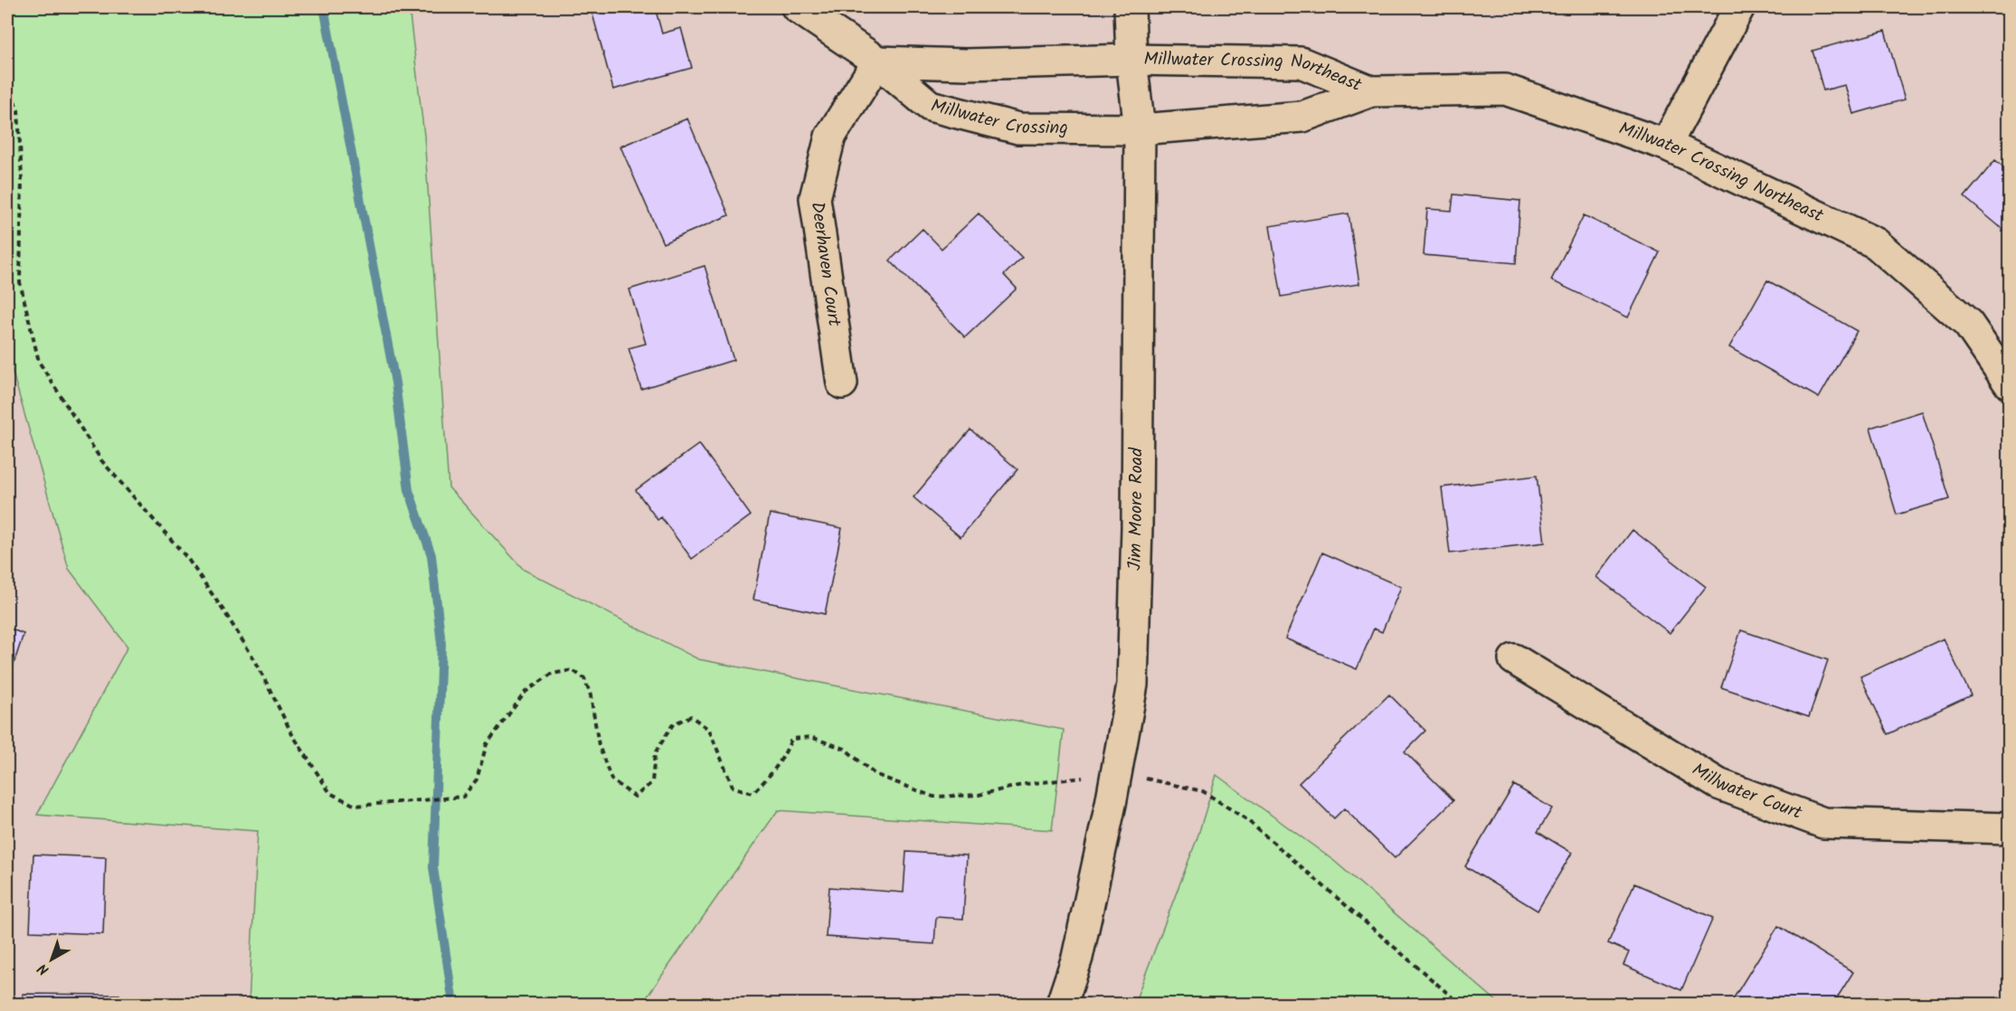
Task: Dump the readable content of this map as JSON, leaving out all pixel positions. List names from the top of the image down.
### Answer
{
  "streets": {
    "street": [
      "Millwater Crossing Northeast",
      "Millwater Crossing",
      "Deerhaven Court",
      "Jim Moore Road",
      "Millwater Court"
    ]
  },
  "crossings": [
    ["Millwater Crossing Northeast", "Millwater Crossing"],
    ["Millwater Crossing Northeast", "Jim Moore Road"],
    ["Millwater Crossing", "Deerhaven Court"],
    ["Millwater Crossing", "Jim Moore Road"]
  ],
  "north": "bottom left"
}
